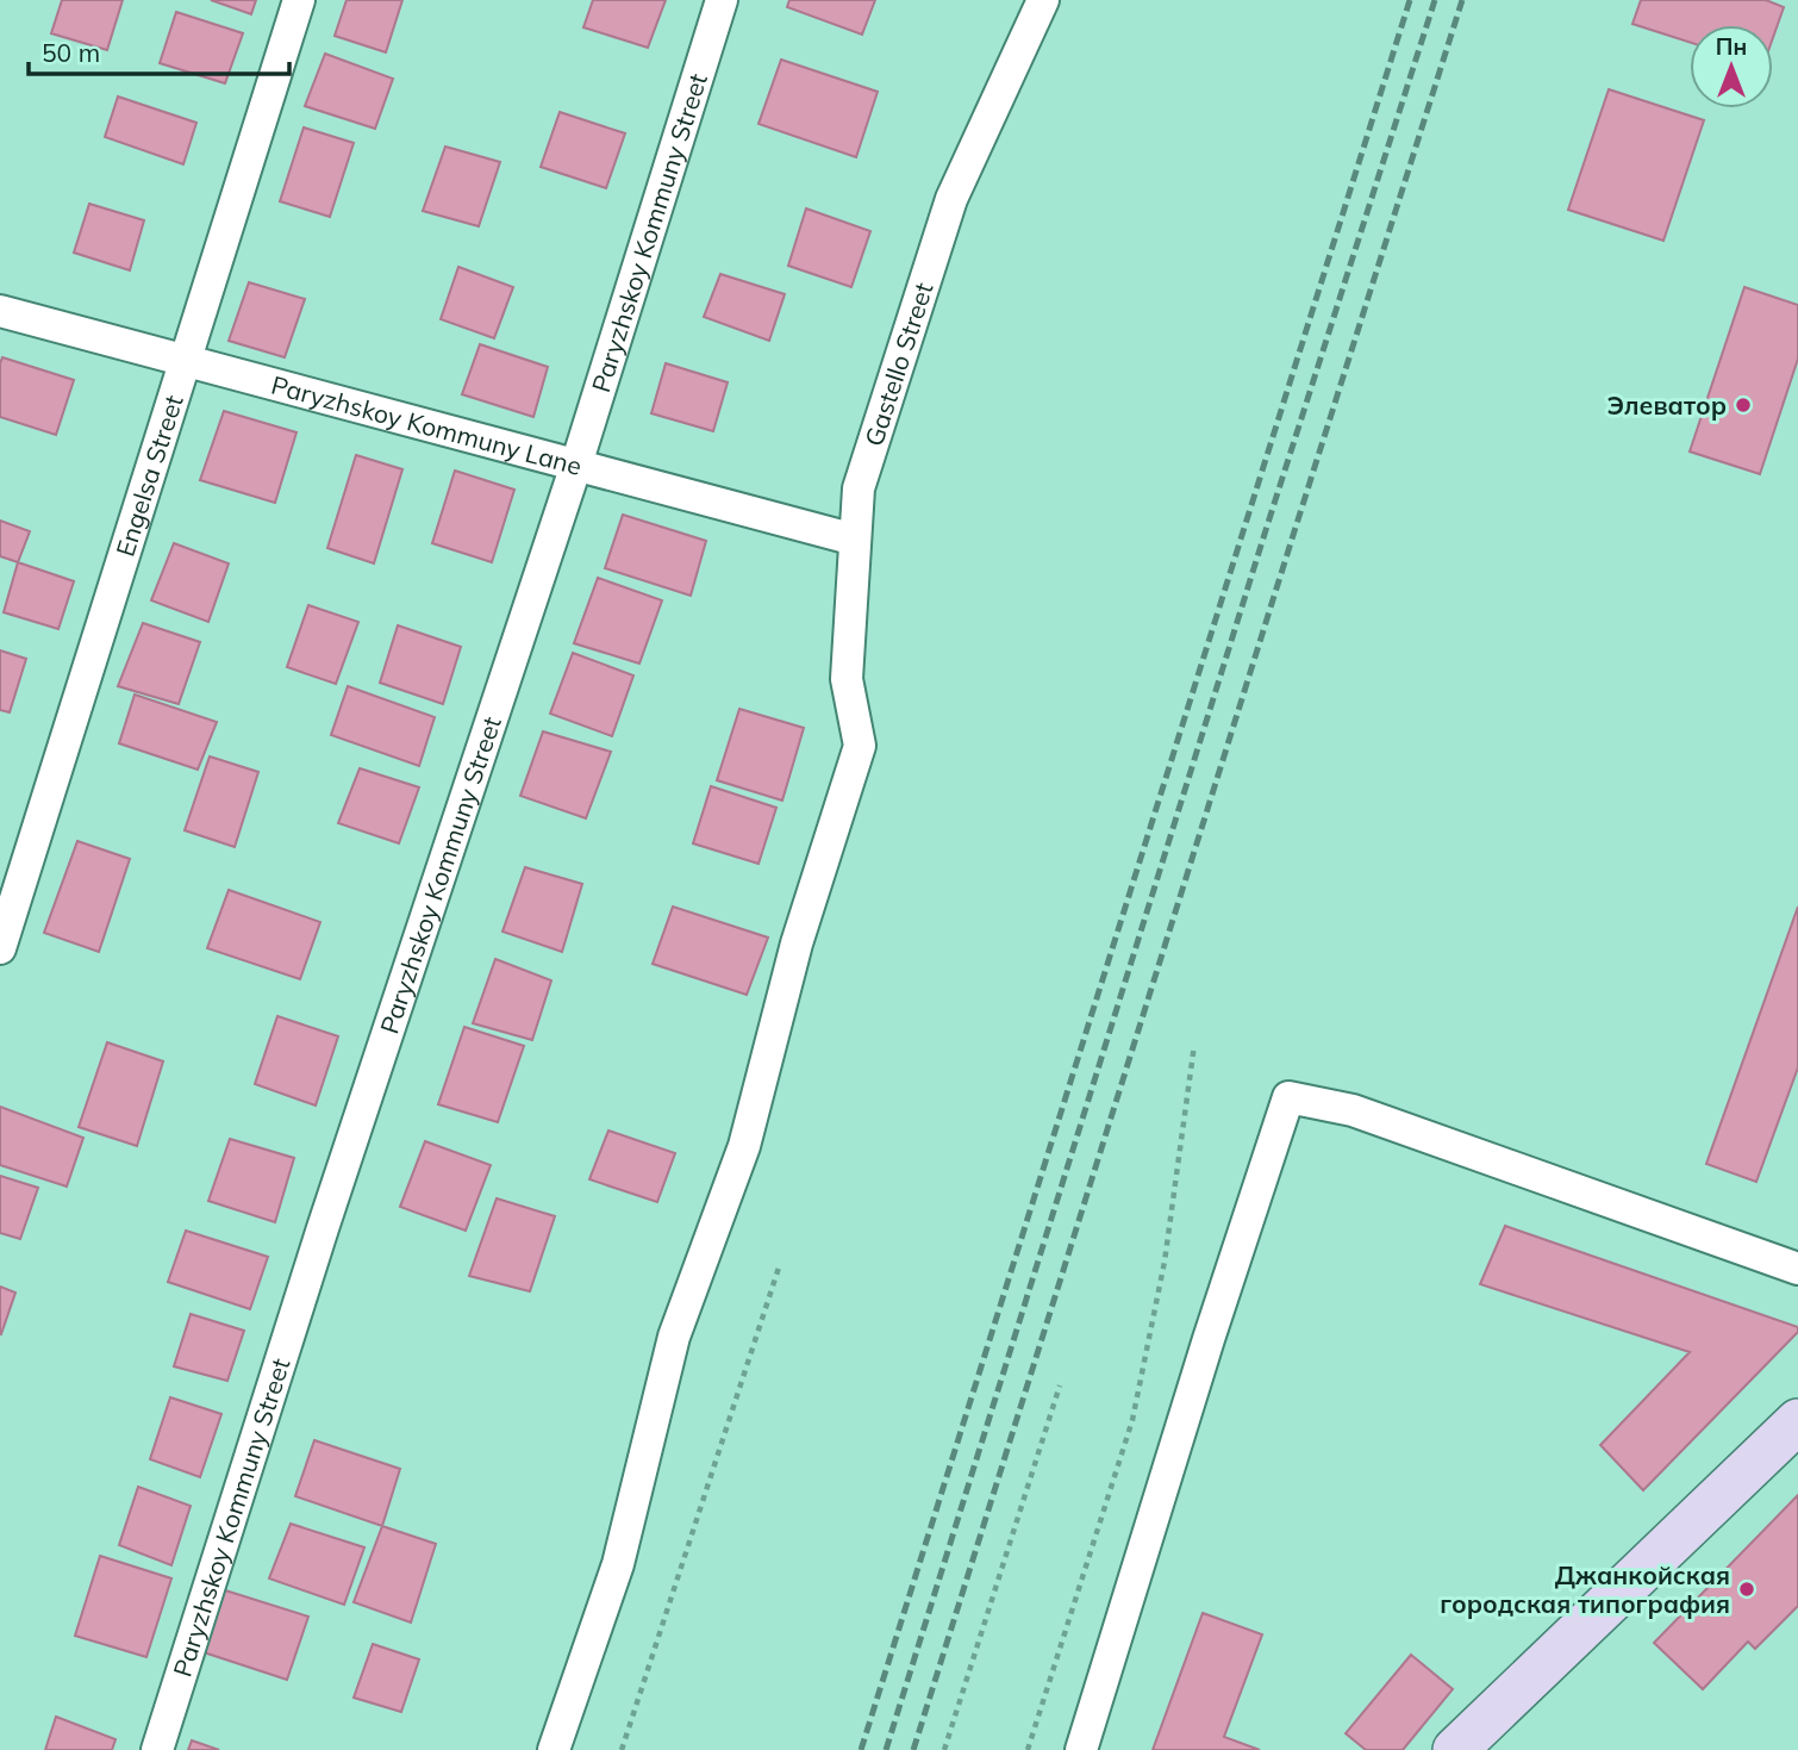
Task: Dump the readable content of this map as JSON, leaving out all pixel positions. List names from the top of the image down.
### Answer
{
  "streets": {
    "street": [
      "Paryzhskoy Kommuny Street",
      "Gastello Street",
      "Paryzhskoy Kommuny Lane",
      "Engelsa Street"
    ]
  },
  "crossings": [
    ["Paryzhskoy Kommuny Street", "Paryzhskoy Kommuny Lane"],
    ["Gastello Street", "Paryzhskoy Kommuny Lane"],
    ["Paryzhskoy Kommuny Lane", "Engelsa Street"]
  ],
  "places": ["Элеватор", "Джанкойская городская типография"],
  "scale_bar": "50 m",
  "north": "top"
}
